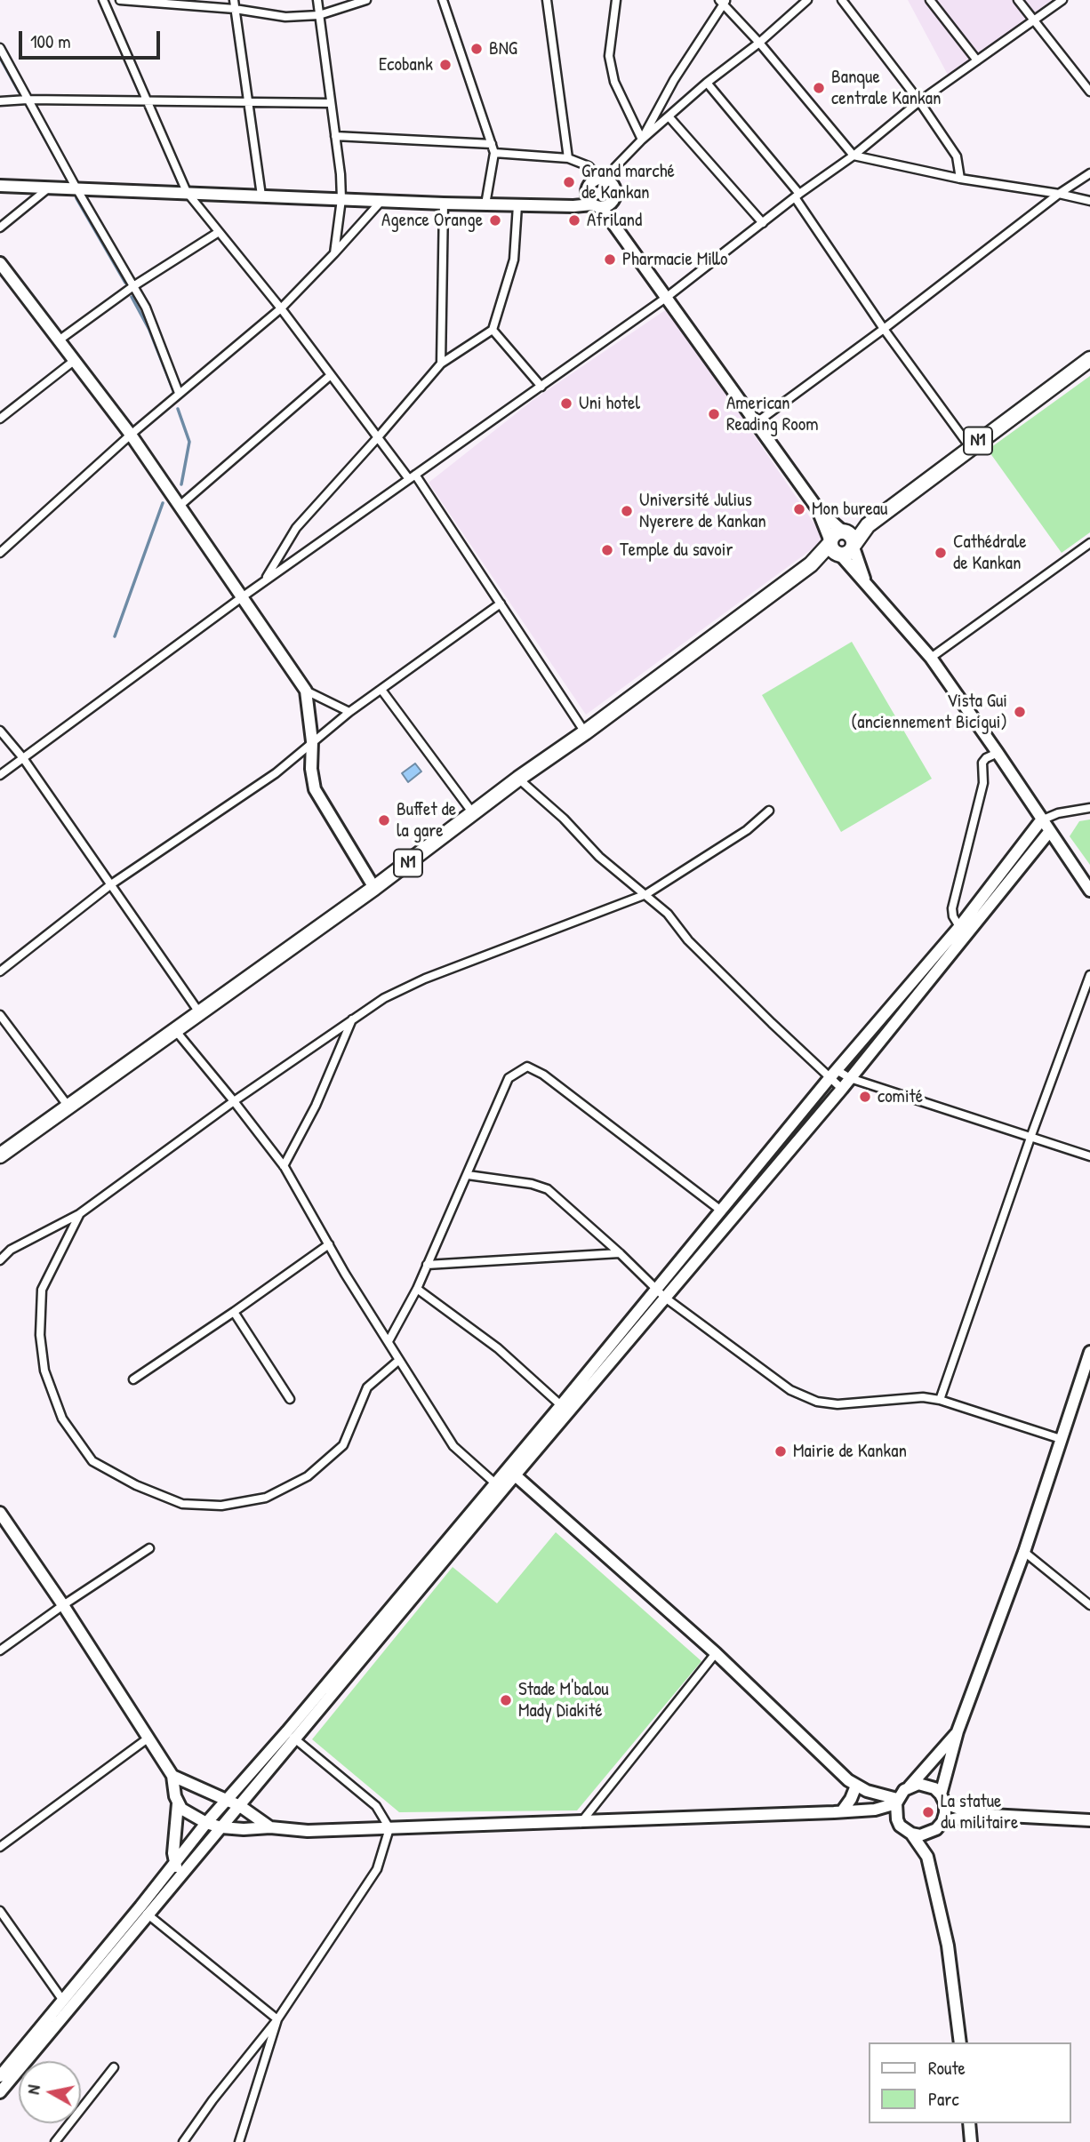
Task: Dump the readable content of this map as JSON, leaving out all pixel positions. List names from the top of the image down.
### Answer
{
  "streets": {
    "highway": ["N1"]
  },
  "places": [
    "BNG",
    "Ecobank",
    "Banque centrale Kankan",
    "Grand marché de Kankan",
    "Agence Orange",
    "Afriland",
    "Pharmacie Millo",
    "Uni hotel",
    "American Reading Room",
    "Mon bureau",
    "Université Julius Nyerere de Kankan",
    "Temple du savoir",
    "Cathédrale de Kankan",
    "Vista Gui (anciennement Bicigui)",
    "Buffet de la gare",
    "comité",
    "Mairie de Kankan",
    "Stade M'balou Mady Diakité",
    "La statue du militaire"
  ],
  "legend": ["Route", "Parc"],
  "scale_bar": "100 m",
  "north": "left"
}
